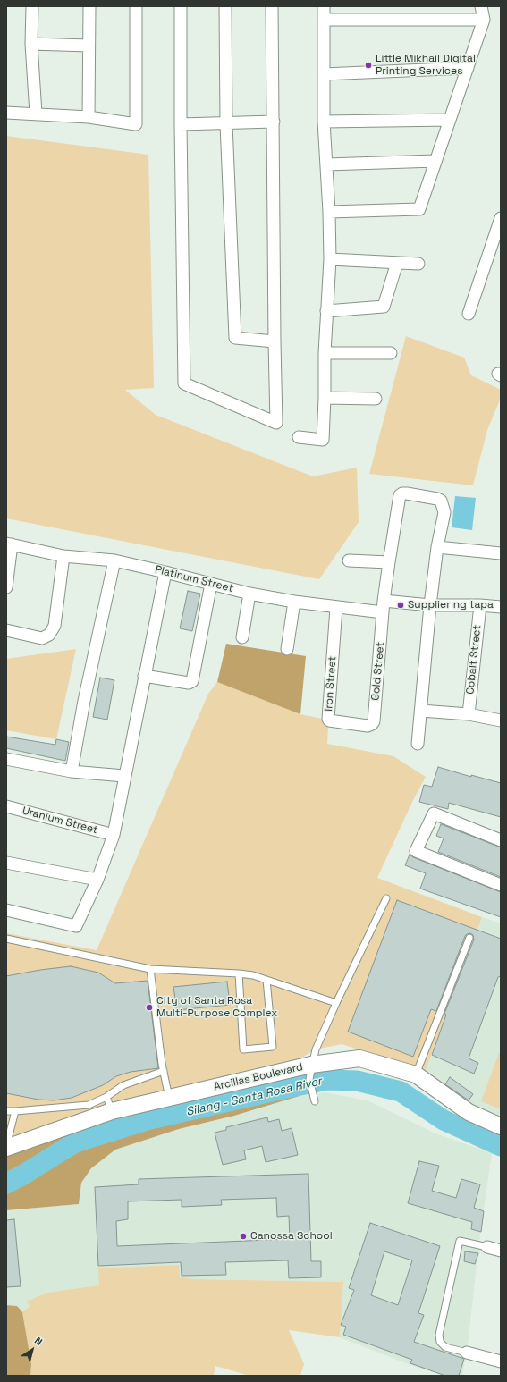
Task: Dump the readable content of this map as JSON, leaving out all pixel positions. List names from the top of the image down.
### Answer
{
  "streets": {
    "main road": ["Arcillas Boulevard"],
    "street": [
      "Platinum Street",
      "Cobalt Street",
      "Gold Street",
      "Iron Street",
      "Uranium Street"
    ]
  },
  "crossings": [
    ["Platinum Street", "Gold Street"],
    ["Platinum Street", "Iron Street"],
    ["Gold Street", "Iron Street"]
  ],
  "water": ["Silang - Santa Rosa River"],
  "places": [
    "Little Mikhail Digital Printing Services",
    "Supplier ng tapa",
    "City of Santa Rosa Multi-Purpose Complex",
    "Canossa School"
  ],
  "north": "top right"
}
